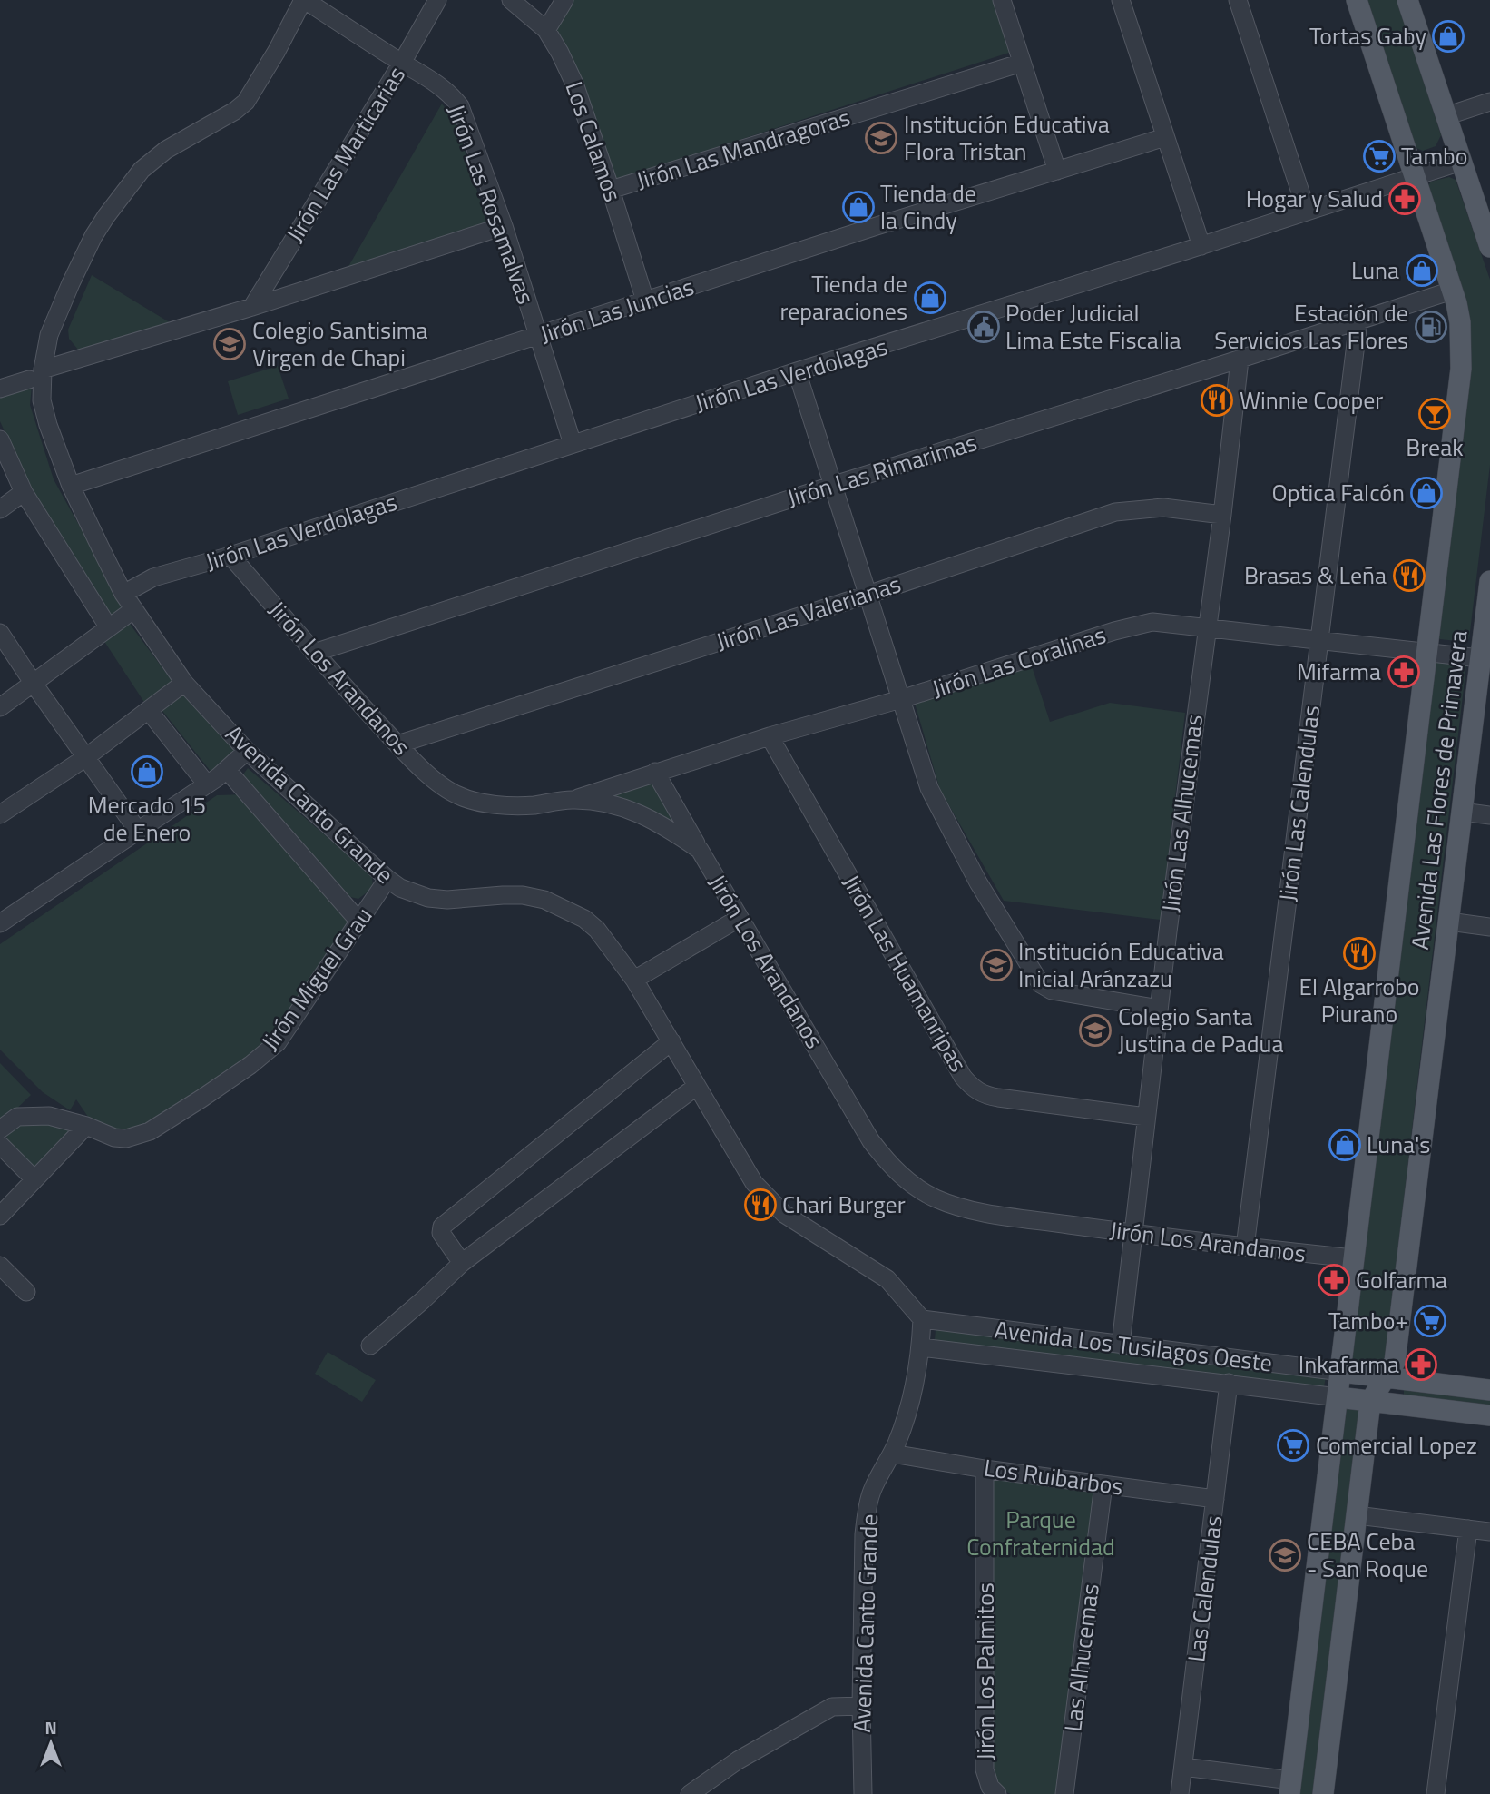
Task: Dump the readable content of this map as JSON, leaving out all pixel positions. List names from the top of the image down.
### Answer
{
  "streets": {
    "main road": ["Avenida Las Flores de Primavera", "Avenida Los Tusilagos Oeste"],
    "street": [
      "Los Calamos",
      "Jirón Las Mandragoras",
      "Jirón Las Marticarias",
      "Jirón Las Rosamalvas",
      "Jirón Las Juncias",
      "Jirón Las Verdolagas",
      "Jirón Las Rimarimas",
      "Jirón Las Valerianas",
      "Jirón Las Coralinas",
      "Jirón Los Arandanos",
      "Jirón Las Calendulas",
      "Avenida Canto Grande",
      "Jirón Las Alhucemas",
      "Jirón Las Huamanripas",
      "Jirón Miguel Grau",
      "Los Ruibarbos",
      "Las Calendulas",
      "Las Alhucemas",
      "Jirón Los Palmitos"
    ]
  },
  "crossings": [
    ["Los Calamos", "Jirón Las Mandragoras"],
    ["Los Calamos", "Jirón Las Juncias"],
    ["Jirón Las Marticarias", "Jirón Las Rosamalvas"],
    ["Jirón Las Rosamalvas", "Jirón Las Juncias"],
    ["Jirón Las Rosamalvas", "Jirón Las Verdolagas"],
    ["Jirón Las Rosamalvas", "Avenida Canto Grande"],
    ["Jirón Las Juncias", "Avenida Canto Grande"],
    ["Jirón Las Verdolagas", "Jirón Los Arandanos"],
    ["Jirón Las Verdolagas", "Avenida Las Flores de Primavera"],
    ["Jirón Las Verdolagas", "Avenida Canto Grande"],
    ["Jirón Las Rimarimas", "Jirón Los Arandanos"],
    ["Jirón Las Rimarimas", "Avenida Las Flores de Primavera"],
    ["Jirón Las Rimarimas", "Jirón Las Calendulas"],
    ["Jirón Las Rimarimas", "Jirón Las Alhucemas"],
    ["Jirón Las Valerianas", "Jirón Los Arandanos"],
    ["Jirón Las Valerianas", "Jirón Las Alhucemas"],
    ["Jirón Las Coralinas", "Jirón Los Arandanos"],
    ["Jirón Las Coralinas", "Avenida Las Flores de Primavera"],
    ["Jirón Las Coralinas", "Jirón Las Calendulas"],
    ["Jirón Las Coralinas", "Jirón Las Alhucemas"],
    ["Jirón Las Coralinas", "Jirón Las Huamanripas"],
    ["Jirón Los Arandanos", "Avenida Las Flores de Primavera"],
    ["Jirón Los Arandanos", "Jirón Las Calendulas"],
    ["Jirón Los Arandanos", "Jirón Las Alhucemas"],
    ["Avenida Las Flores de Primavera", "Avenida Los Tusilagos Oeste"],
    ["Avenida Canto Grande", "Jirón Miguel Grau"],
    ["Avenida Canto Grande", "Avenida Los Tusilagos Oeste"],
    ["Avenida Canto Grande", "Los Ruibarbos"],
    ["Jirón Las Alhucemas", "Jirón Las Huamanripas"],
    ["Jirón Las Alhucemas", "Avenida Los Tusilagos Oeste"],
    ["Avenida Los Tusilagos Oeste", "Las Calendulas"],
    ["Los Ruibarbos", "Las Calendulas"],
    ["Los Ruibarbos", "Las Alhucemas"],
    ["Los Ruibarbos", "Jirón Los Palmitos"]
  ],
  "parks": ["Parque Confraternidad"],
  "places": {
    "shop": [
      "Tortas Gaby",
      "Tienda de la Cindy",
      "Luna",
      "Tienda de reparaciones",
      "Optica Falcón",
      "Mercado 15 de Enero",
      "Luna's"
    ],
    "school or university": [
      "Institución Educativa Flora Tristan",
      "Colegio Santisima Virgen de Chapi",
      "Institución Educativa Inicial Aránzazu",
      "Colegio Santa Justina de Padua",
      "CEBA Ceba - San Roque"
    ],
    "supermarket": ["Tambo", "Tambo+", "Comercial Lopez"],
    "pharmacy": [
      "Hogar y Salud",
      "Mifarma",
      "Golfarma",
      "Inkafarma"
    ],
    "public building": ["Poder Judicial Lima Este Fiscalia"],
    "fuel station": ["Estación de Servicios Las Flores"],
    "restaurant": [
      "Winnie Cooper",
      "Brasas & Leña",
      "El Algarrobo Piurano",
      "Chari Burger"
    ],
    "bar": ["Break"]
  },
  "north": "top"
}
